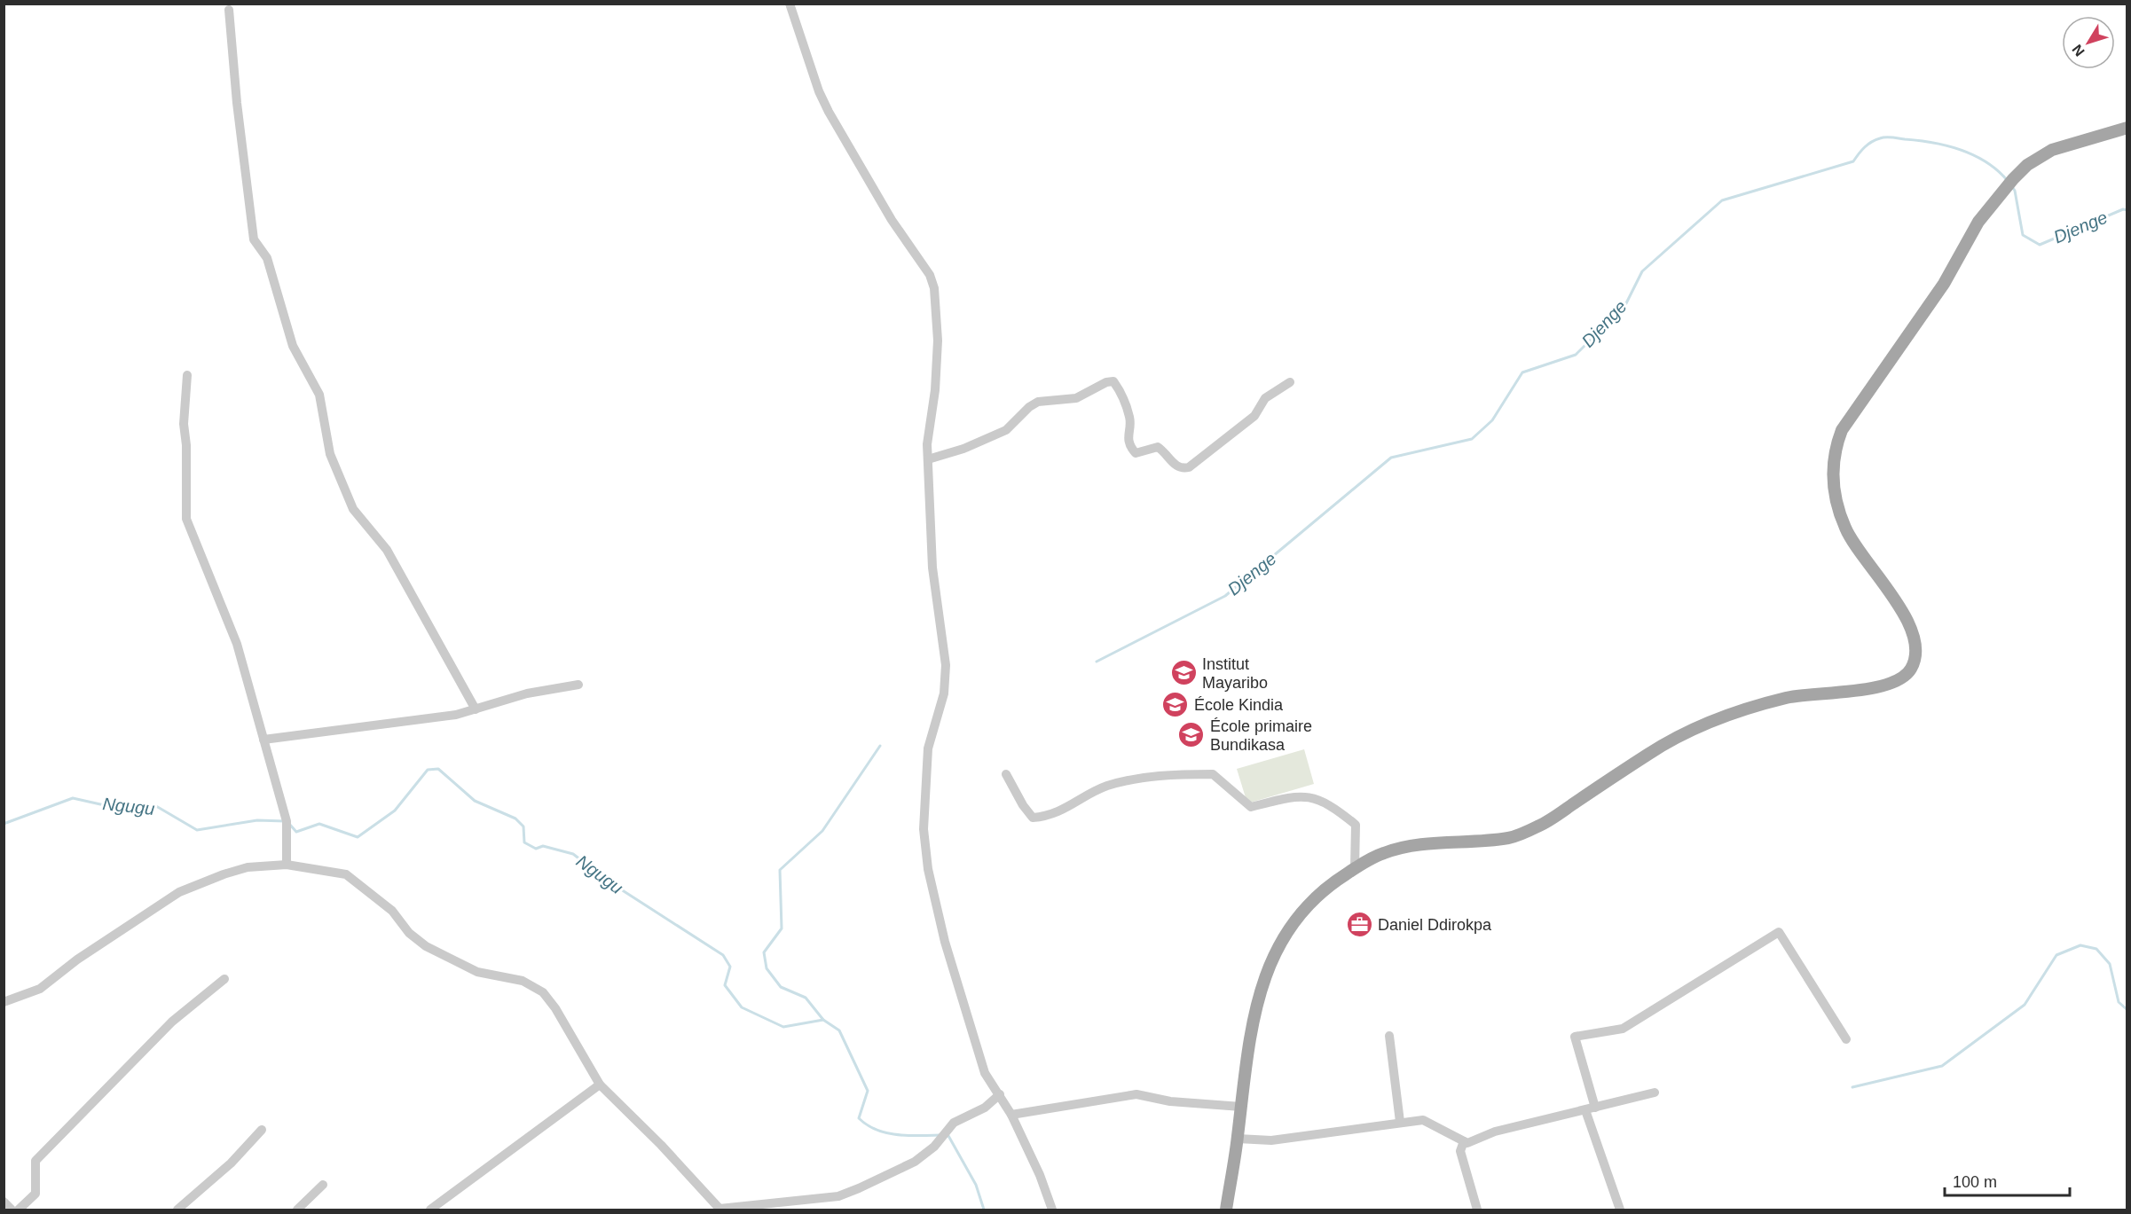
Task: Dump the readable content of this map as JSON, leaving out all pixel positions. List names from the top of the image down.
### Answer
{
  "water": ["Djenge", "Ngugu"],
  "places": {
    "school or university": ["Institut Mayaribo", "École Kindia", "École primaire Bundikasa"],
    "office": ["Daniel Ddirokpa"]
  },
  "scale_bar": "100 m",
  "north": "bottom left"
}
